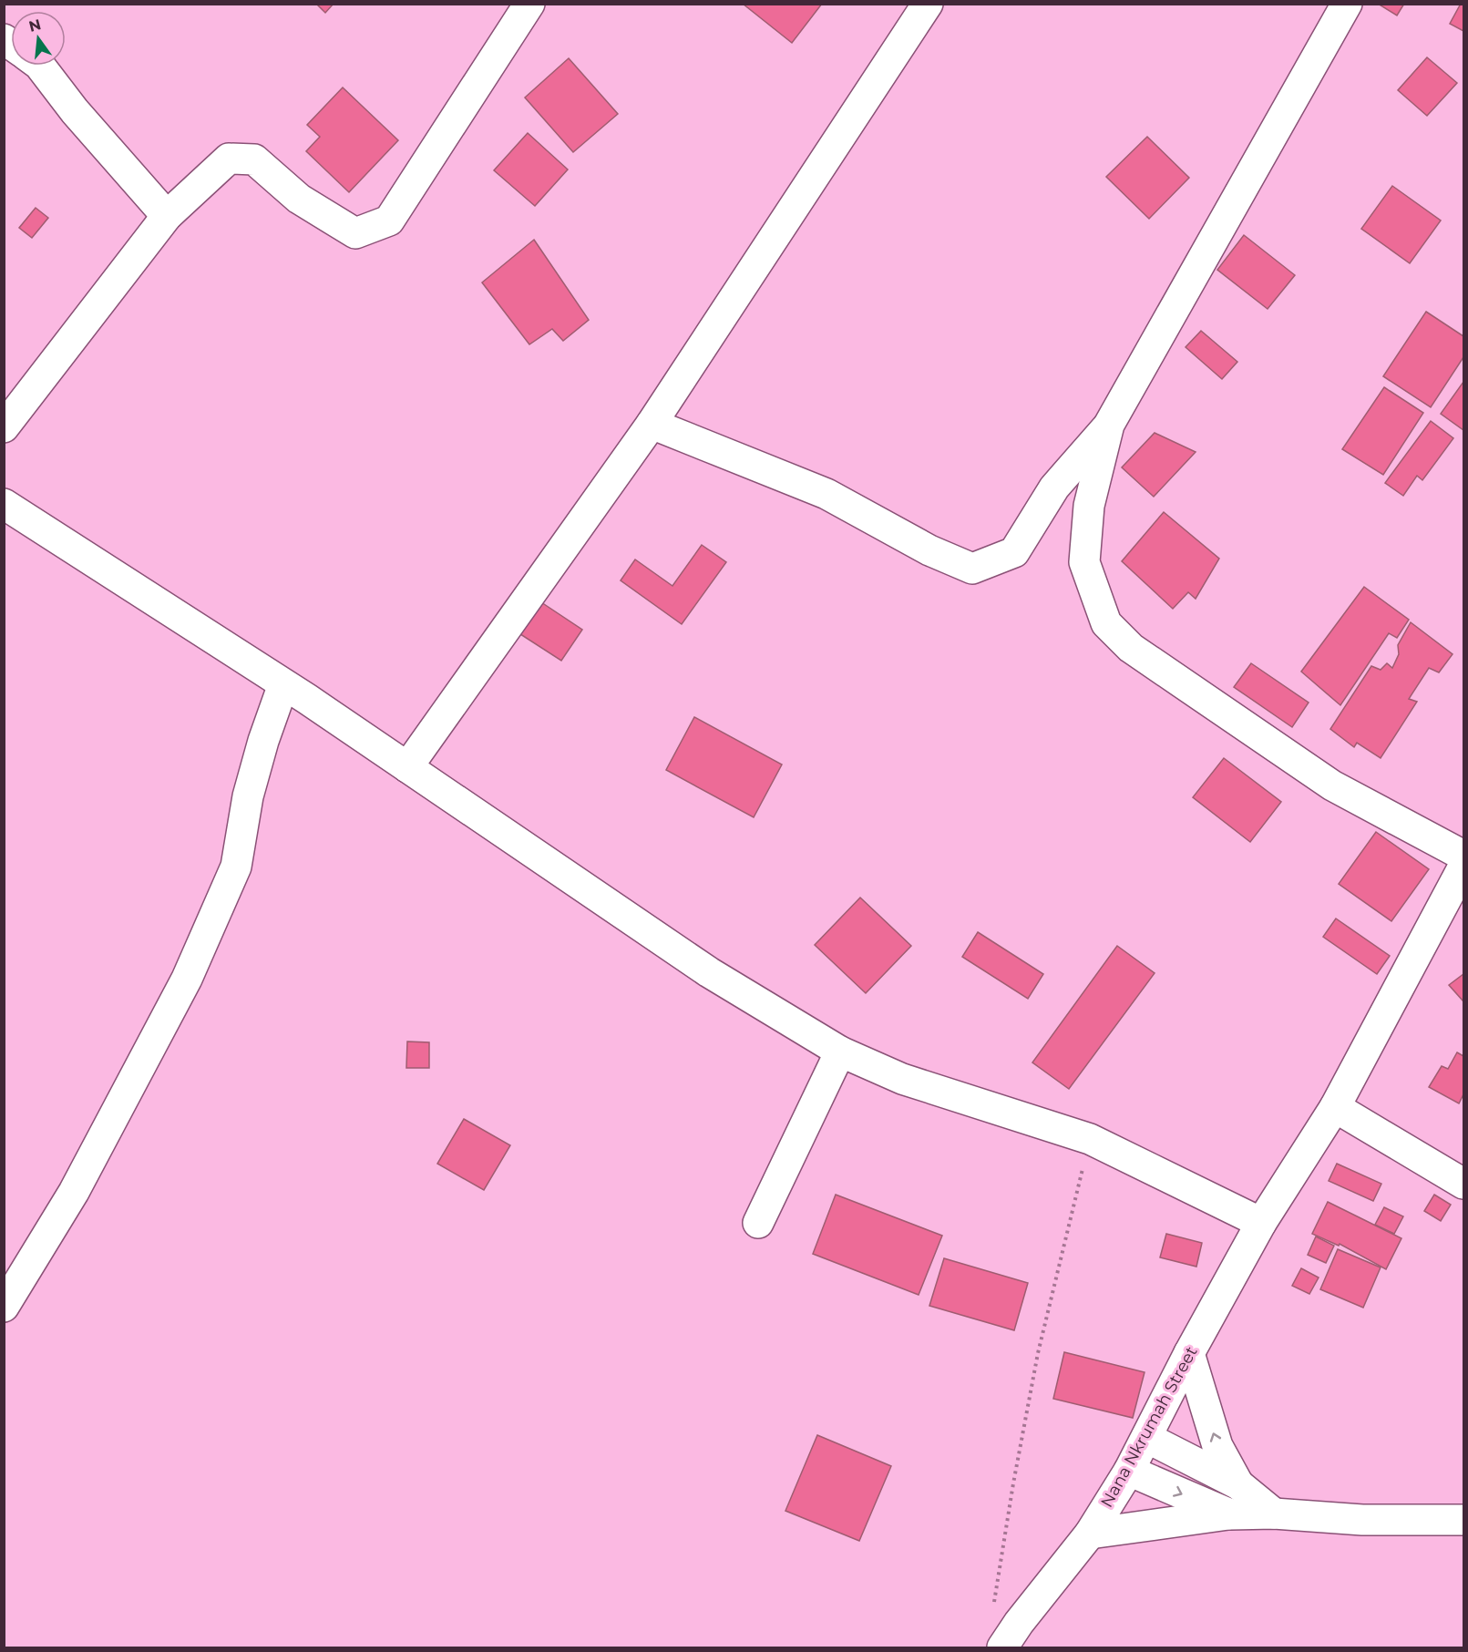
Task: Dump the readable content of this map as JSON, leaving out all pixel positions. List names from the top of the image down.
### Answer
{
  "streets": {
    "street": ["Nana Nkrumah Street"]
  },
  "north": "top"
}
